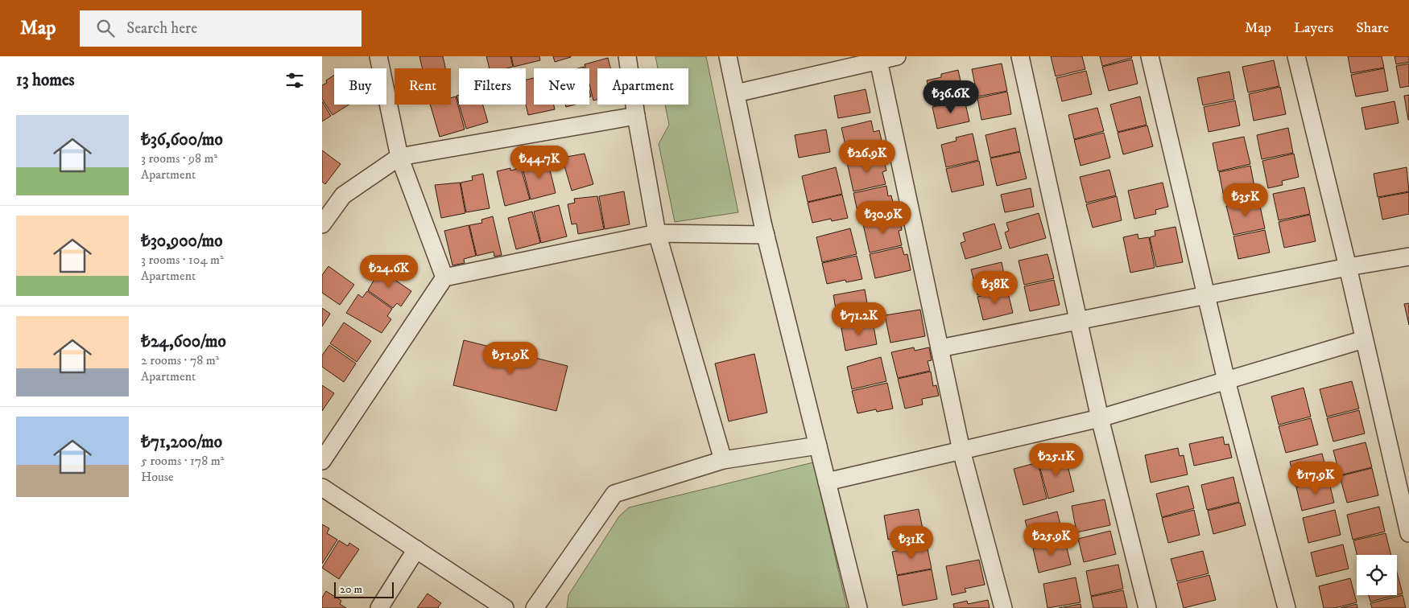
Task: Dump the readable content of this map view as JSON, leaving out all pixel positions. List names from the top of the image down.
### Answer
{
  "scale_bar": "20 m",
  "page": {
    "header": "Map",
    "search": "Search here",
    "nav": ["Map", "Layers", "Share"],
    "heading": "13 homes",
    "chip": [
      "Buy",
      "Rent",
      "Filters",
      "New",
      "Apartment"
    ],
    "price": [
      "₺36.6K",
      "₺26.9K",
      "₺44.7K",
      "₺35K",
      "₺30.9K",
      "₺24.6K",
      "₺38K",
      "₺71.2K",
      "₺51.9K",
      "₺25.1K",
      "₺17.9K",
      "₺25.9K",
      "₺31K"
    ],
    "list": [
      {
        "name": "₺36,600/mo",
        "note": "3 rooms · 98 m² · Apartment"
      },
      {
        "name": "₺30,900/mo",
        "note": "3 rooms · 104 m² · Apartment"
      },
      {
        "name": "₺24,600/mo",
        "note": "2 rooms · 78 m² · Apartment"
      },
      {
        "name": "₺71,200/mo",
        "note": "5 rooms · 178 m² · House"
      }
    ],
    "scale": "20 m"
  }
}
